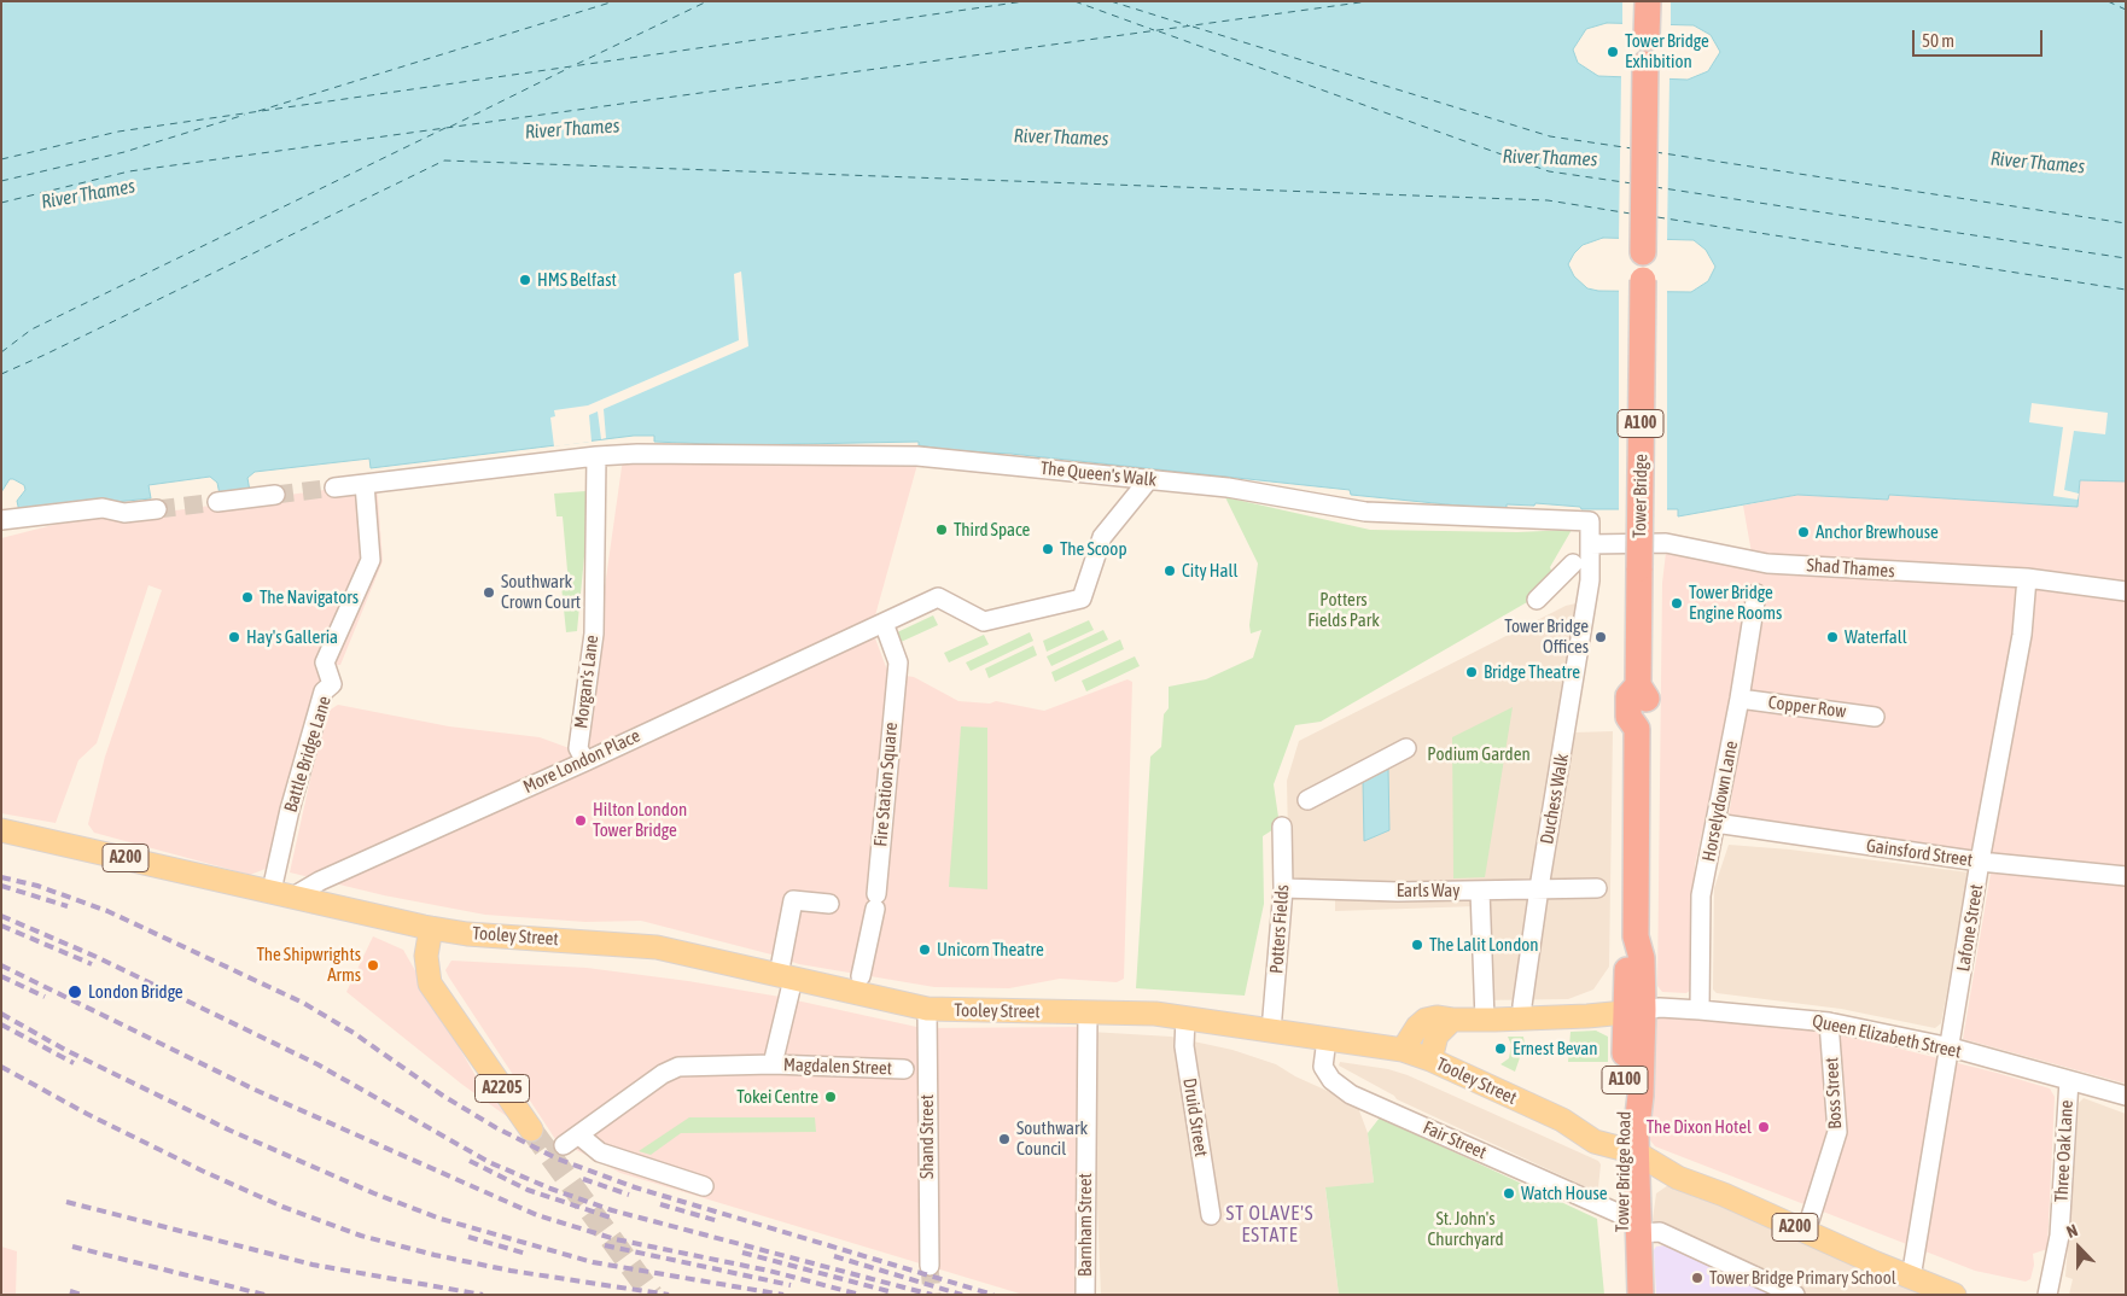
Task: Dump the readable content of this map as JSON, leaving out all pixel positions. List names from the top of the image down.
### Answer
{
  "streets": {
    "highway": ["A100", "Tower Bridge", "Tower Bridge Road"],
    "main road": ["A200", "Tooley Street", "A2205"],
    "street": [
      "The Queen's Walk",
      "Shad Thames",
      "Morgan's Lane",
      "Copper Row",
      "Battle Bridge Lane",
      "More London Place",
      "Fire Station Square",
      "Duchess Walk",
      "Horselydown Lane",
      "Gainsford Street",
      "Earls Way",
      "Lafone Street",
      "Potters Fields",
      "Queen Elizabeth Street",
      "Magdalen Street",
      "Boss Street",
      "Druid Street",
      "Shand Street",
      "Fair Street",
      "Three Oak Lane",
      "Barnham Street"
    ]
  },
  "crossings": [
    ["The Queen's Walk", "Shad Thames"],
    ["The Queen's Walk", "Morgan's Lane"],
    ["The Queen's Walk", "Battle Bridge Lane"],
    ["The Queen's Walk", "More London Place"],
    ["The Queen's Walk", "Duchess Walk"],
    ["Tower Bridge", "Tower Bridge Road"],
    ["Shad Thames", "Duchess Walk"],
    ["Shad Thames", "Lafone Street"],
    ["Morgan's Lane", "More London Place"],
    ["Copper Row", "Horselydown Lane"],
    ["Battle Bridge Lane", "Tooley Street"],
    ["More London Place", "Fire Station Square"],
    ["More London Place", "Tooley Street"],
    ["Horselydown Lane", "Gainsford Street"],
    ["Horselydown Lane", "Queen Elizabeth Street"],
    ["Gainsford Street", "Lafone Street"],
    ["Earls Way", "Potters Fields"],
    ["Lafone Street", "Tooley Street"],
    ["Lafone Street", "Queen Elizabeth Street"],
    ["Potters Fields", "Tooley Street"],
    ["Tooley Street", "Magdalen Street"],
    ["Tooley Street", "A2205"],
    ["Tooley Street", "Boss Street"],
    ["Tooley Street", "Druid Street"],
    ["Tooley Street", "Shand Street"],
    ["Tooley Street", "Fair Street"],
    ["Tooley Street", "Tower Bridge Road"],
    ["Tooley Street", "Barnham Street"],
    ["Queen Elizabeth Street", "Boss Street"],
    ["Queen Elizabeth Street", "Three Oak Lane"],
    ["Queen Elizabeth Street", "Tower Bridge Road"],
    ["Fair Street", "Tower Bridge Road"]
  ],
  "districts": ["ST OLAVE'S ESTATE"],
  "water": ["River Thames"],
  "parks": ["Potters Fields Park", "Podium Garden", "St. John's Churchyard"],
  "places": [
    "Tower Bridge Exhibition",
    "HMS Belfast",
    "Third Space",
    "Anchor Brewhouse",
    "The Scoop",
    "City Hall",
    "Southwark Crown Court",
    "The Navigators",
    "Tower Bridge Engine Rooms",
    "Hay's Galleria",
    "Tower Bridge Offices",
    "Waterfall",
    "Bridge Theatre",
    "Hilton London Tower Bridge",
    "The Lalit London",
    "Unicorn Theatre",
    "The Shipwrights Arms",
    "London Bridge",
    "Ernest Bevan",
    "Tokei Centre",
    "The Dixon Hotel",
    "Southwark Council",
    "Watch House",
    "Tower Bridge Primary School"
  ],
  "scale_bar": "50 m",
  "north": "top"
}
